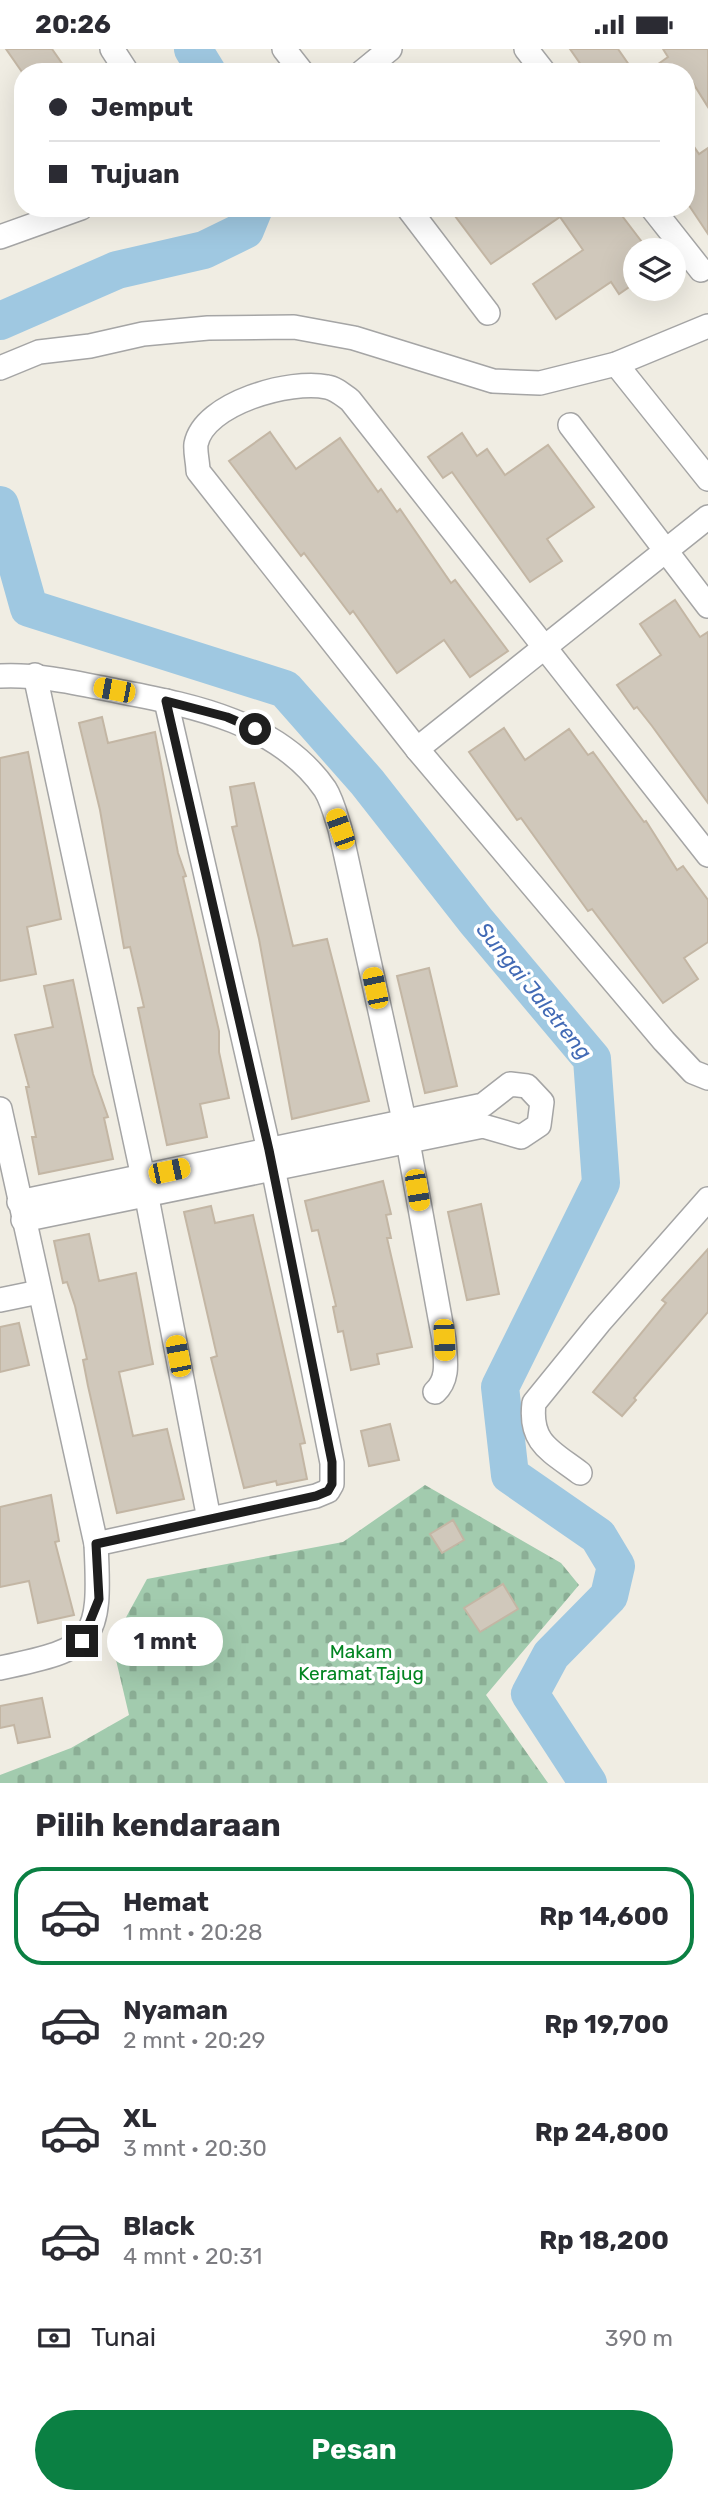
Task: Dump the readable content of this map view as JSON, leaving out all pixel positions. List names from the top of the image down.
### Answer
{
  "water": ["Sungai Jaletreng"],
  "parks": ["Makam Keramat Tajug"],
  "page": {
    "status": "20:26",
    "banner": ["Jemput", "Tujuan"],
    "bubble": "1 mnt",
    "heading": "Pilih kendaraan",
    "list": [
      {
        "name": "Hemat",
        "note": "1 mnt · 20:28",
        "value": "Rp 14,600"
      },
      {
        "name": "Nyaman",
        "note": "2 mnt · 20:29",
        "value": "Rp 19,700"
      },
      {
        "name": "XL",
        "note": "3 mnt · 20:30",
        "value": "Rp 24,800"
      },
      {
        "name": "Black",
        "note": "4 mnt · 20:31",
        "value": "Rp 18,200"
      }
    ],
    "pay": ["Tunai", "390 m"],
    "buttons": "Pesan"
  }
}
